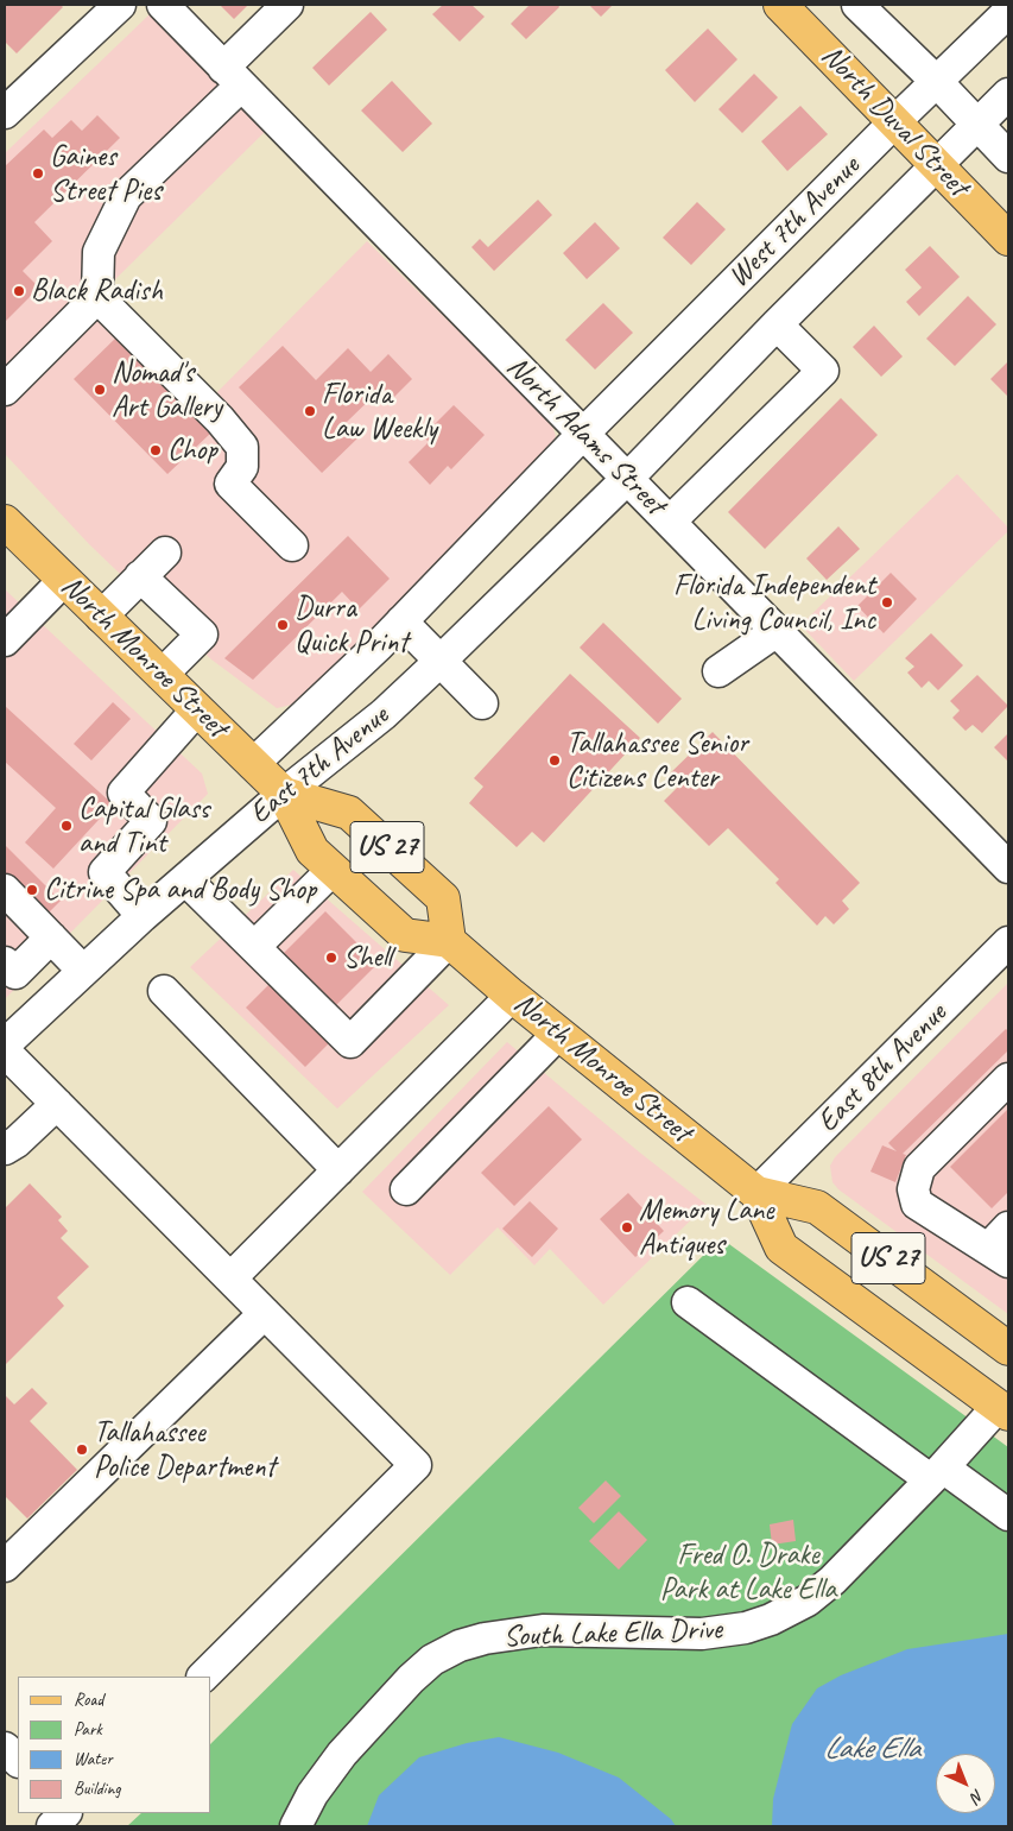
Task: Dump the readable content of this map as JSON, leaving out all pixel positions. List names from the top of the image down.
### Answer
{
  "streets": {
    "main road": ["North Duval Street", "North Monroe Street", "US 27"],
    "street": [
      "West 7th Avenue",
      "North Adams Street",
      "East 7th Avenue",
      "East 8th Avenue",
      "South Lake Ella Drive"
    ]
  },
  "crossings": [
    ["North Duval Street", "West 7th Avenue"],
    ["West 7th Avenue", "North Adams Street"],
    ["West 7th Avenue", "East 7th Avenue"],
    ["North Adams Street", "East 7th Avenue"],
    ["North Monroe Street", "East 7th Avenue"],
    ["North Monroe Street", "East 8th Avenue"],
    ["North Monroe Street", "South Lake Ella Drive"]
  ],
  "water": ["Lake Ella"],
  "parks": ["Fred O. Drake Park at Lake Ella"],
  "places": [
    "Gaines Street Pies",
    "Black Radish",
    "Nomad's Art Gallery",
    "Florida Law Weekly",
    "Chop",
    "Florida Independent Living Council, Inc",
    "Durra Quick Print",
    "Tallahassee Senior Citizens Center",
    "Capital Glass and Tint",
    "Citrine Spa and Body Shop",
    "Shell",
    "Memory Lane Antiques",
    "Tallahassee Police Department"
  ],
  "legend": [
    "Road",
    "Park",
    "Water",
    "Building"
  ],
  "north": "bottom right"
}
